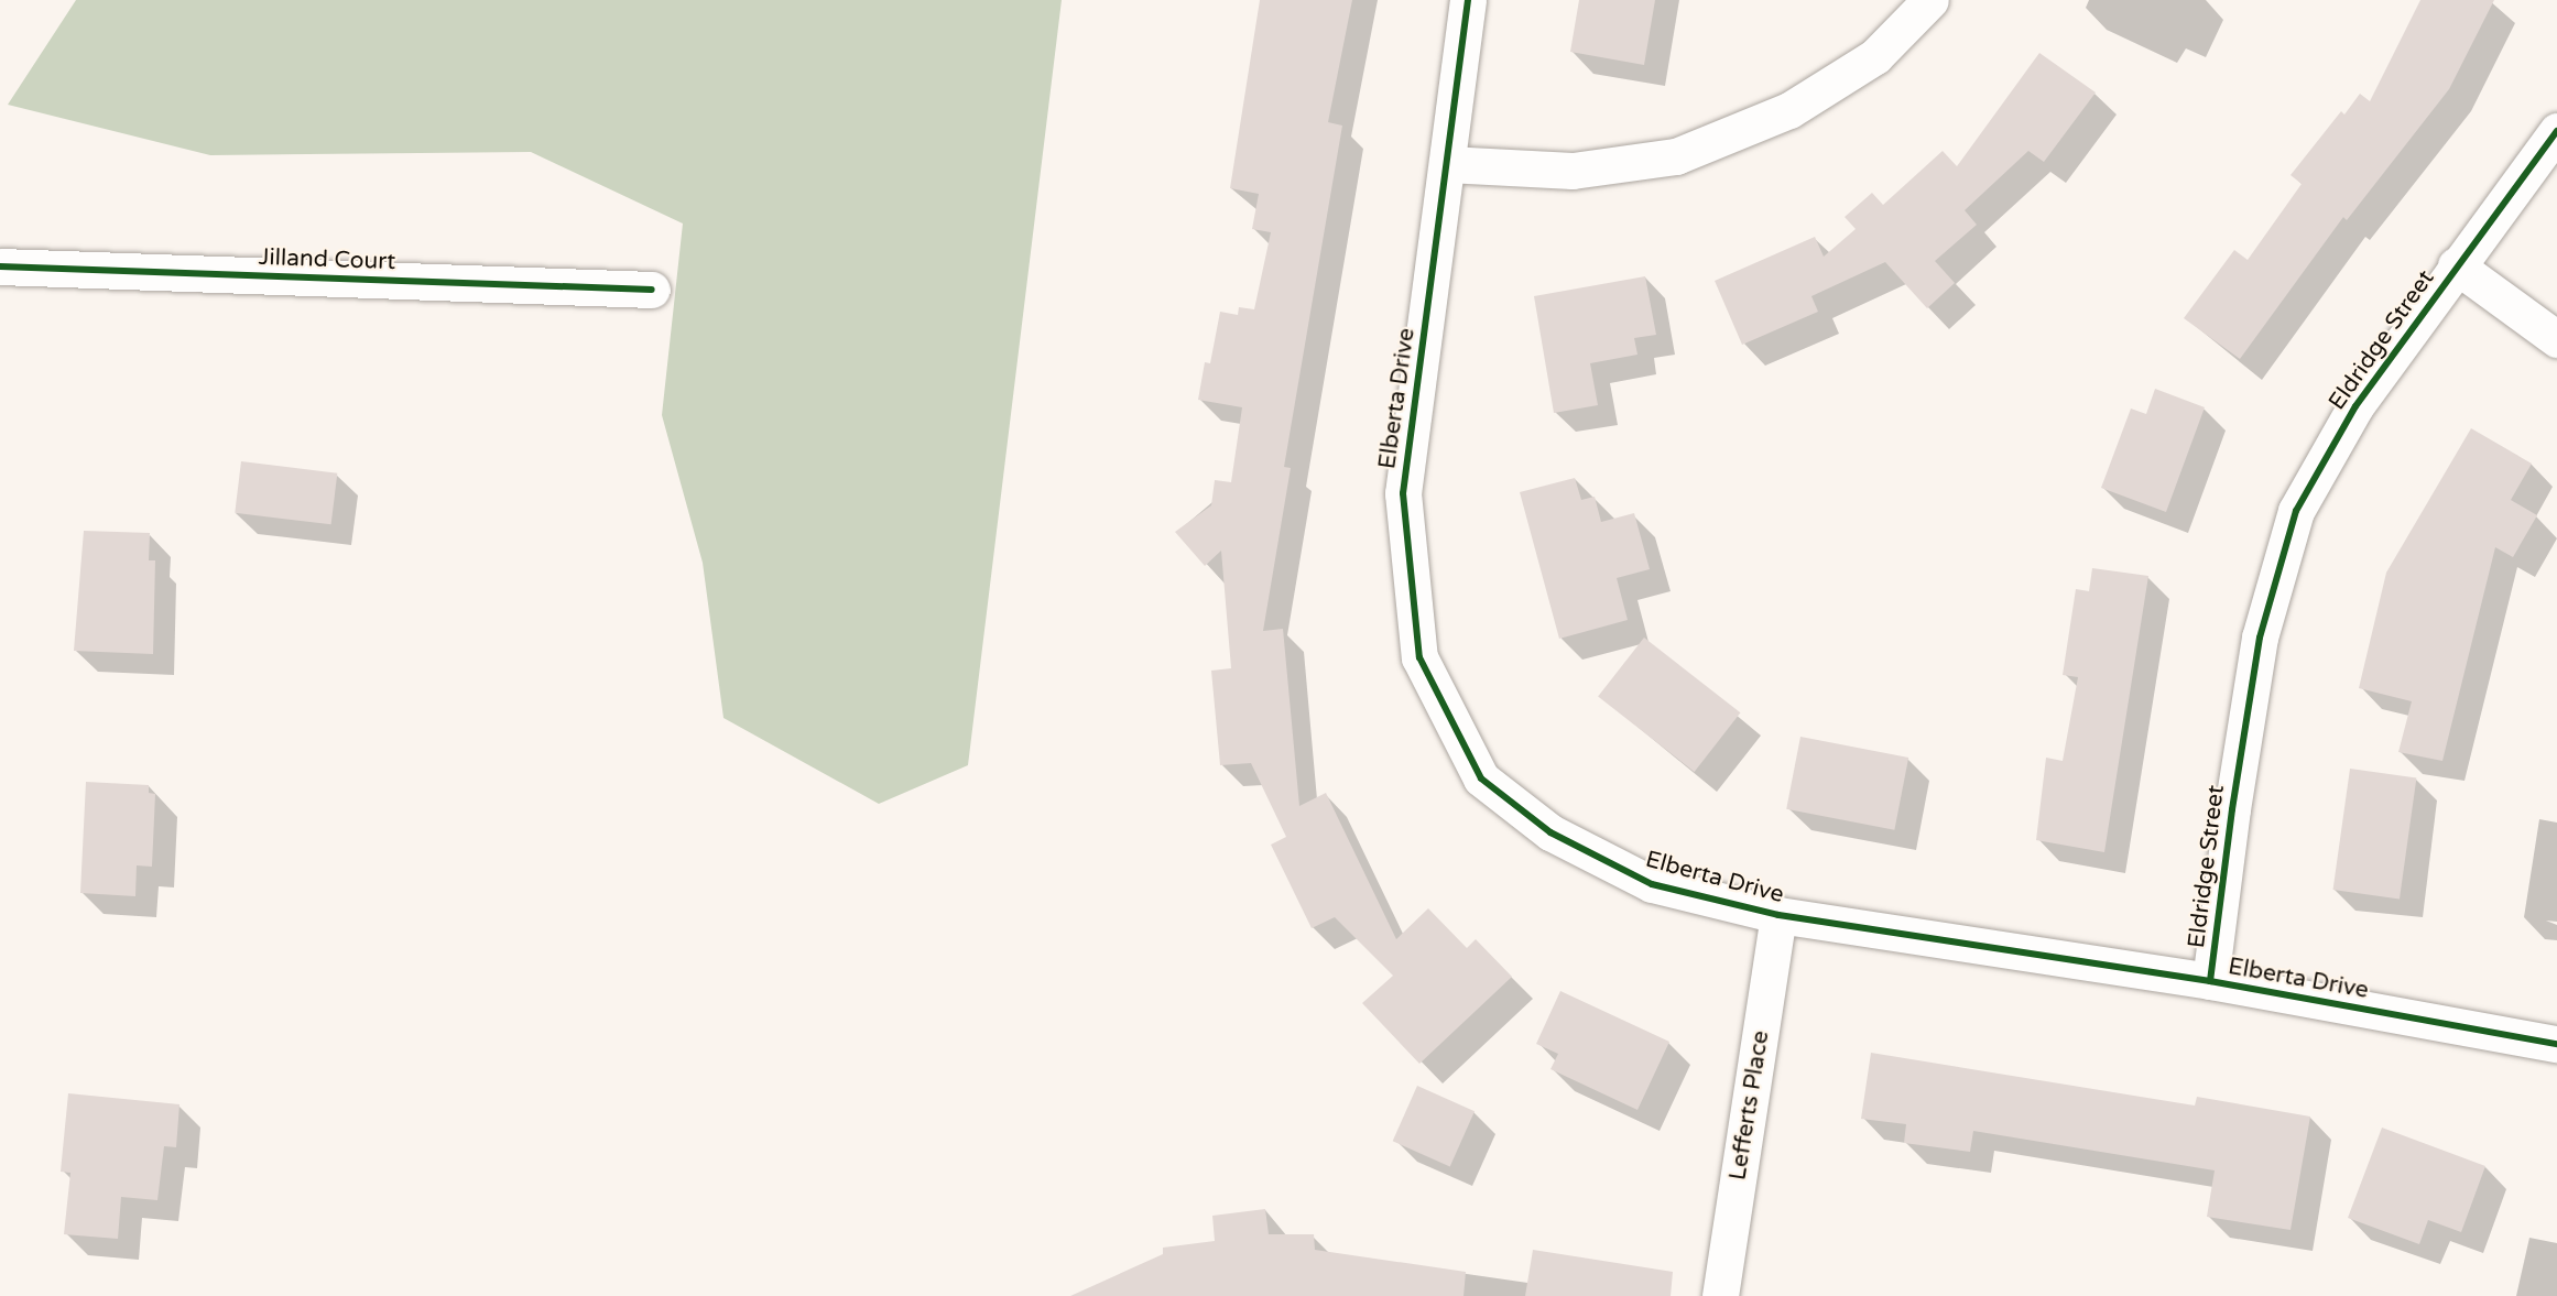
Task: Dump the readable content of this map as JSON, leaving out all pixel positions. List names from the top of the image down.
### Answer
{
  "streets": {
    "street": [
      "Jilland Court",
      "Eldridge Street",
      "Elberta Drive",
      "Lefferts Place"
    ]
  },
  "crossings": [
    ["Eldridge Street", "Elberta Drive"],
    ["Elberta Drive", "Lefferts Place"]
  ]
}
